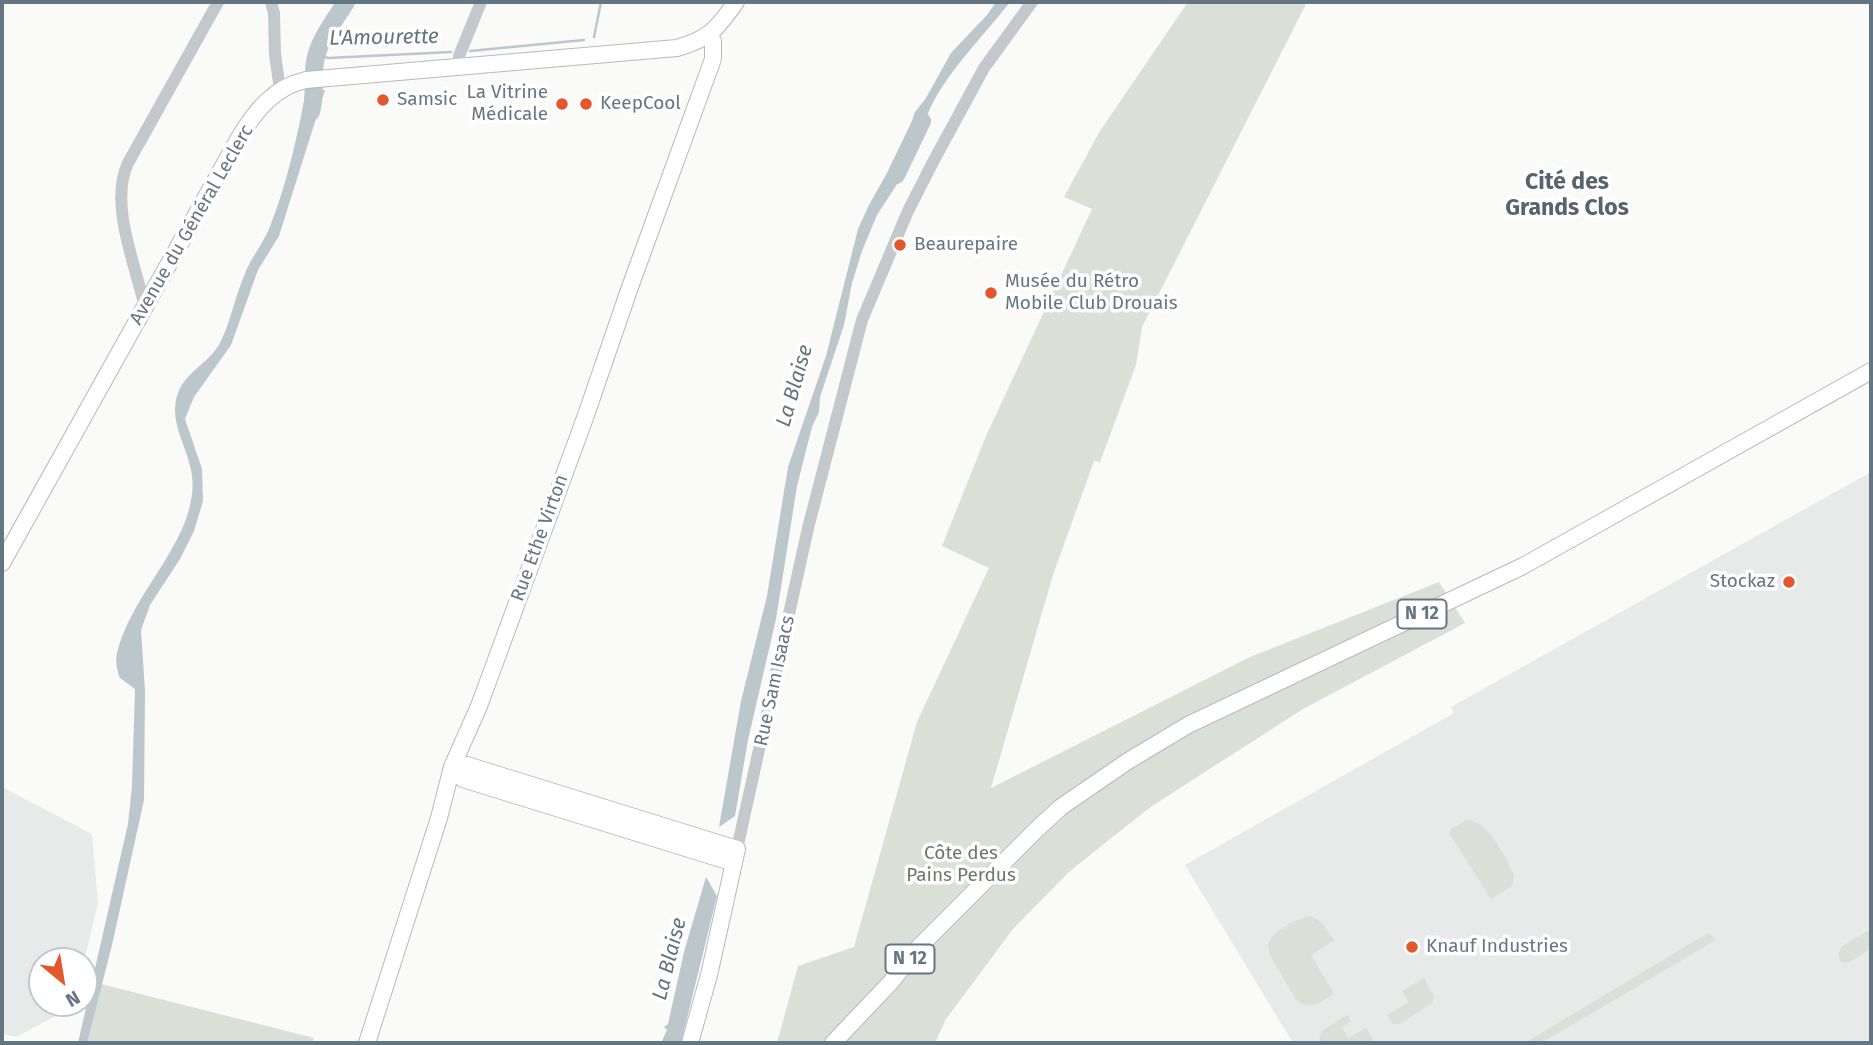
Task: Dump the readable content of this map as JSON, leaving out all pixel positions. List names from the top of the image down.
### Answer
{
  "streets": {
    "main road": [
      "Avenue du Général Leclerc",
      "Rue Ethe Virton",
      "N 12",
      "Rue Sam Isaacs"
    ]
  },
  "crossings": [
    ["Avenue du Général Leclerc", "Rue Ethe Virton"]
  ],
  "districts": ["Cité des Grands Clos"],
  "water": ["L'Amourette", "La Blaise"],
  "parks": ["Côte des Pains Perdus"],
  "places": [
    "Samsic",
    "La Vitrine Médicale",
    "KeepCool",
    "Beaurepaire",
    "Musée du Rétro Mobile Club Drouais",
    "Stockaz",
    "Knauf Industries"
  ],
  "north": "bottom right"
}
